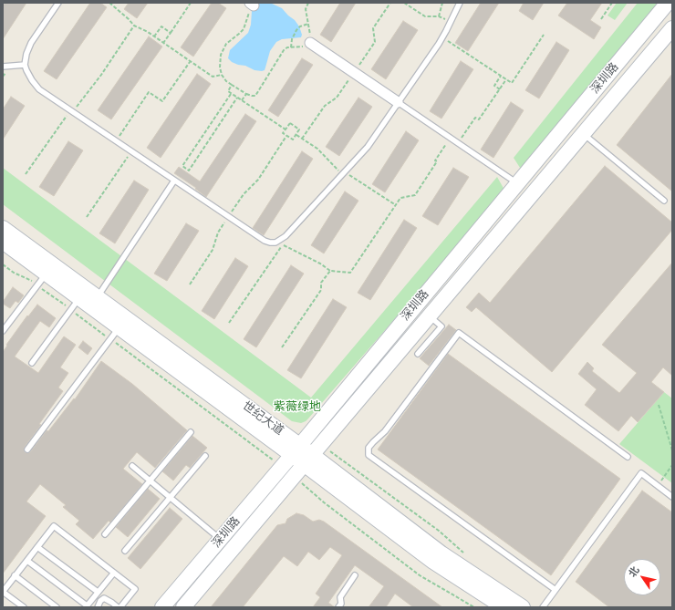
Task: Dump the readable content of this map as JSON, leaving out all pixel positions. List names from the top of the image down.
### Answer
{
  "streets": {
    "street": ["深圳路", "世纪大道"]
  },
  "crossings": [
    ["深圳路", "世纪大道"]
  ],
  "parks": ["紫薇绿地"],
  "north": "top left"
}
